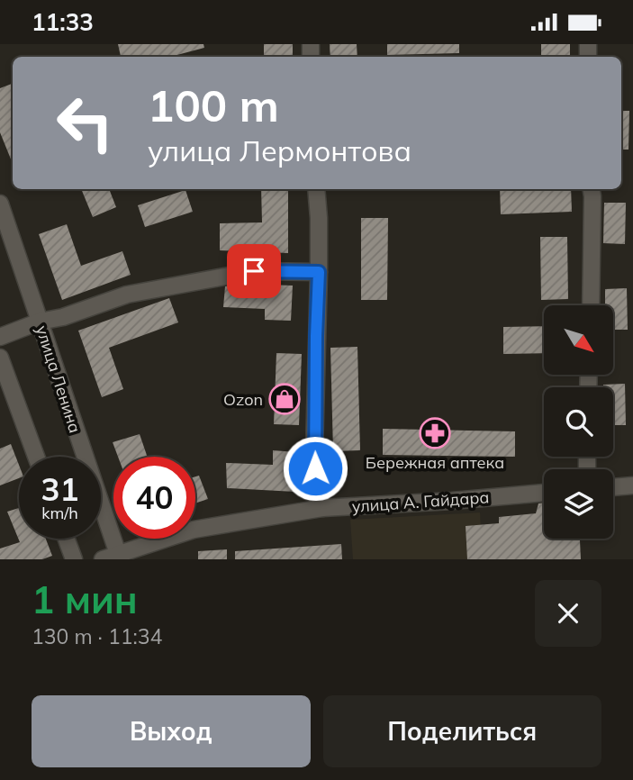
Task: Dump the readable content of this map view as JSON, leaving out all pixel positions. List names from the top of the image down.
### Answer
{
  "streets": {
    "street": ["улица Ленина", "улица А. Гайдара"]
  },
  "crossings": [
    ["улица Ленина", "улица А. Гайдара"]
  ],
  "places": {
    "shop": ["Ozon"],
    "pharmacy": ["Бережная аптека"]
  },
  "north": "bottom right",
  "page": {
    "status": "11:33",
    "turn": ["100 m", "улица Лермонтова"],
    "speed": "31 km/h",
    "limit": "40",
    "heading": ["1 мин", "130 m · 11:34"],
    "buttons": ["Выход", "Поделиться"]
  }
}
